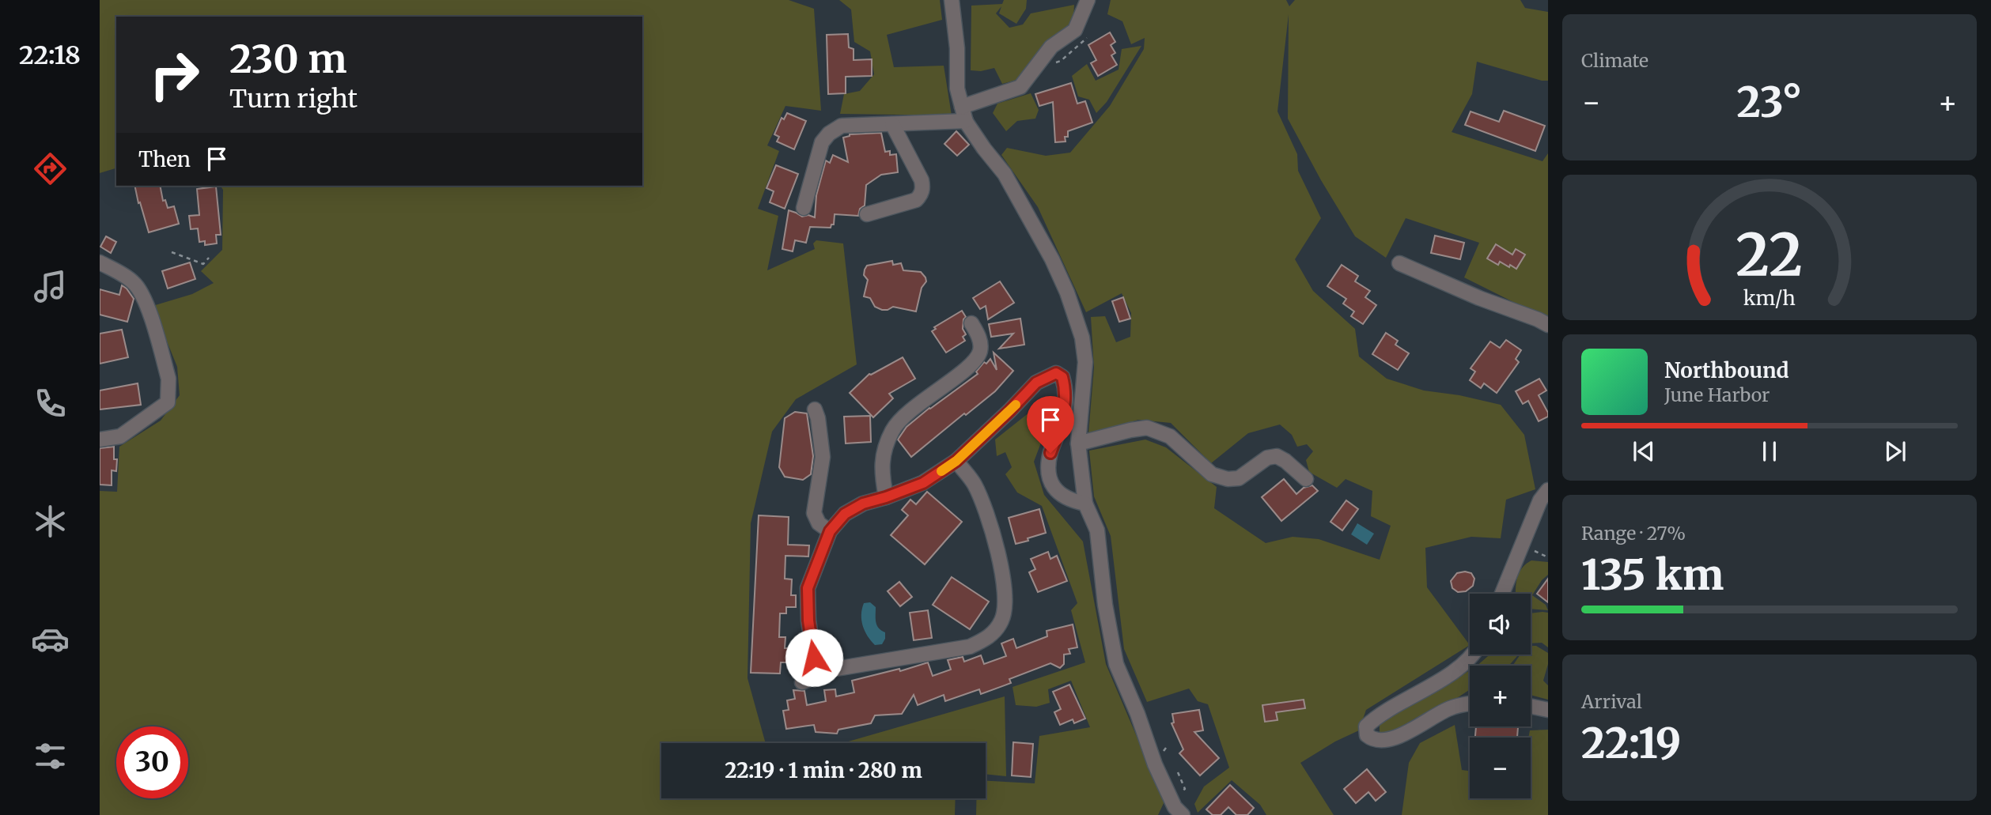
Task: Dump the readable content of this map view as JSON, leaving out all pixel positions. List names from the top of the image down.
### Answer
{
  "page": {
    "tabs": "22:18",
    "tile": [
      "Climate",
      ["Range · 27%", "135 km"],
      ["Arrival", "22:19"]
    ],
    "turn": ["230 m", "Turn right"],
    "heat": ["−", "23°", "+"],
    "then": "Then",
    "song": ["Northbound", "June Harbor"],
    "map_buttons": ["+", "−"],
    "limit": "30",
    "trip": "22:19 · 1 min · 280 m",
    "gauge": ["22", "km/h"]
  }
}
